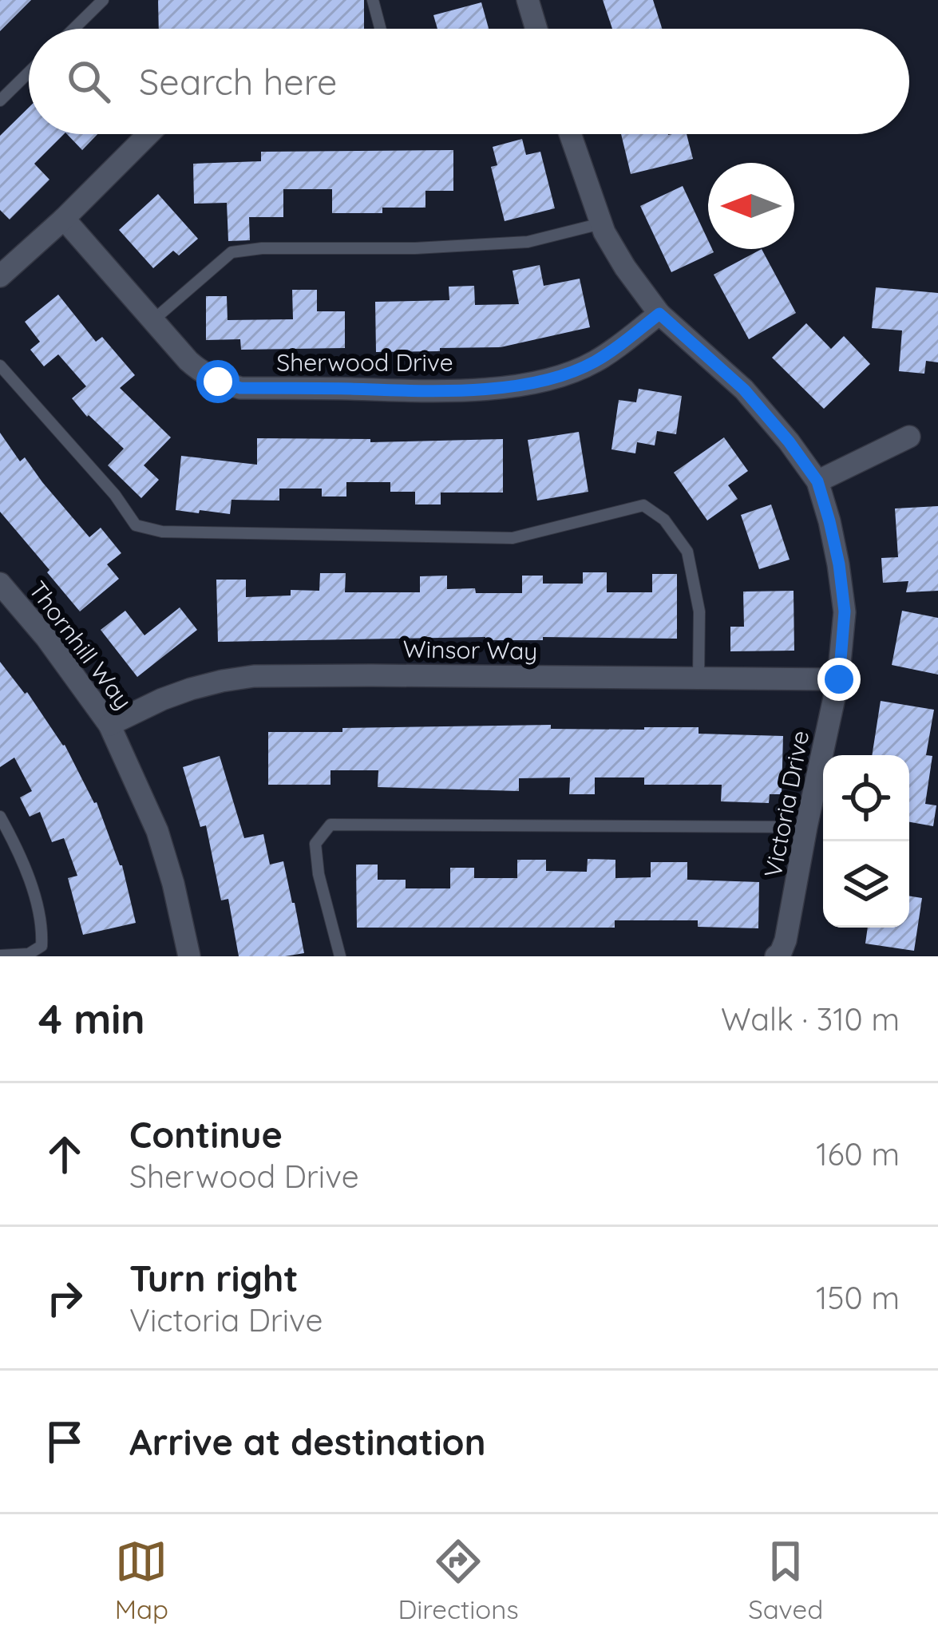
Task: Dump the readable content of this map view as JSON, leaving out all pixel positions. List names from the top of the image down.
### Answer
{
  "streets": {
    "street": [
      "Sherwood Drive",
      "Thornhill Way",
      "Winsor Way",
      "Victoria Drive"
    ]
  },
  "crossings": [
    ["Sherwood Drive", "Victoria Drive"],
    ["Thornhill Way", "Winsor Way"],
    ["Winsor Way", "Victoria Drive"]
  ],
  "north": "left",
  "page": {
    "search": "Search here",
    "heading": ["4 min", "Walk · 310 m"],
    "list": [
      ["Continue", "Sherwood Drive", "160 m"],
      ["Turn right", "Victoria Drive", "150 m"],
      "Arrive at destination"
    ],
    "nav": ["Map", "Directions", "Saved"]
  }
}
